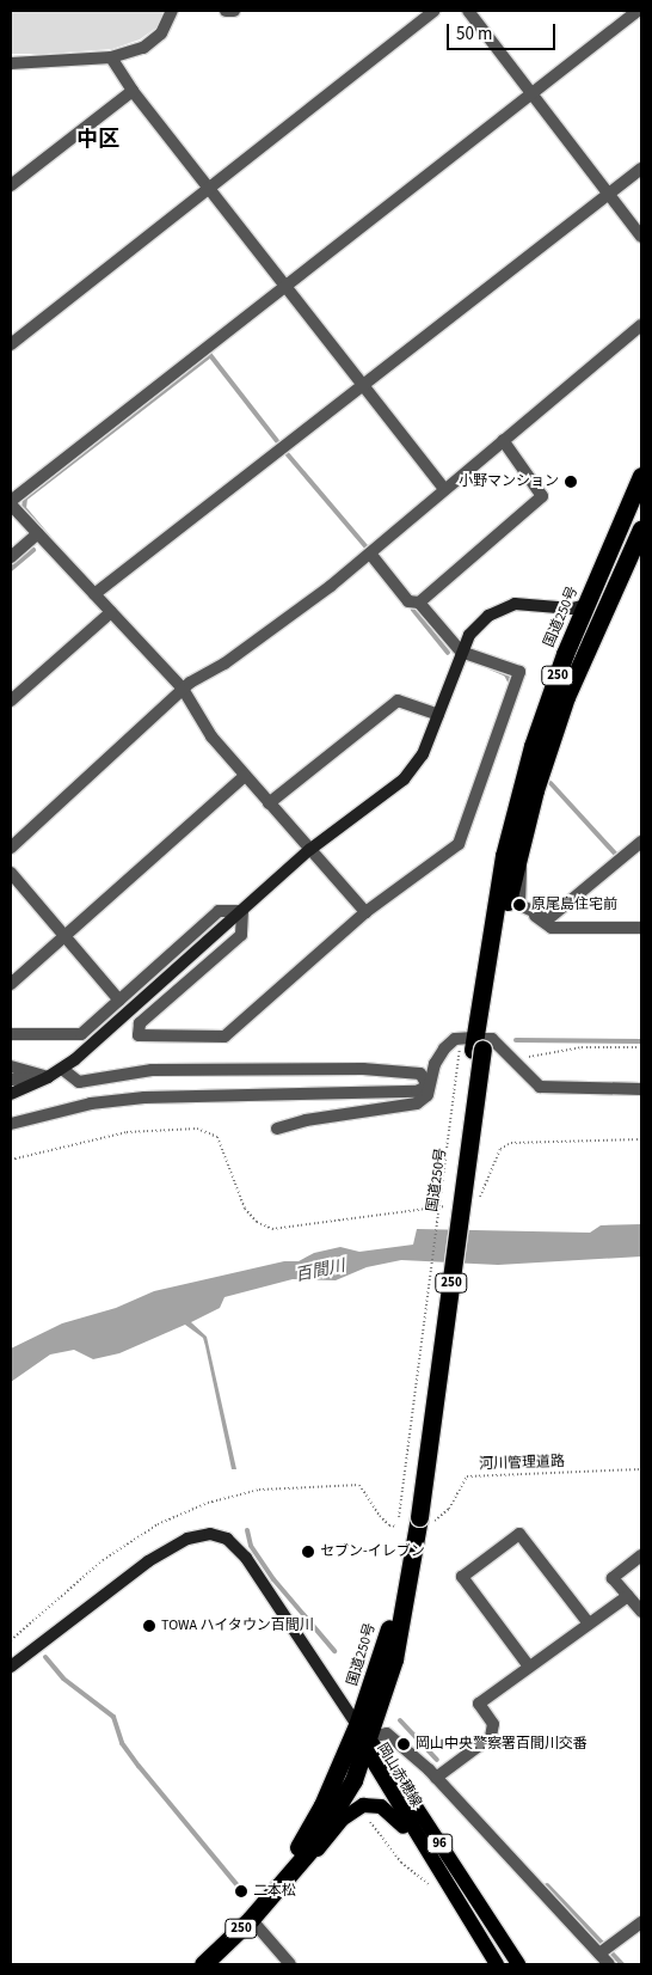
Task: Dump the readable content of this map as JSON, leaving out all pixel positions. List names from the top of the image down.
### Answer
{
  "streets": {
    "highway": ["国道250号", "250"],
    "main road": ["岡山赤穂線", "96"],
    "path": ["河川管理道路"]
  },
  "crossings": [
    ["国道250号", "河川管理道路"],
    ["国道250号", "岡山赤穂線"]
  ],
  "districts": ["中区"],
  "water": ["百間川"],
  "places": [
    "小野マンション",
    "原尾島住宅前",
    "セブン-イレブン",
    "TOWA ハイタウン百間川",
    "岡山中央警察署百間川交番",
    "二本松"
  ],
  "scale_bar": "50 m"
}
